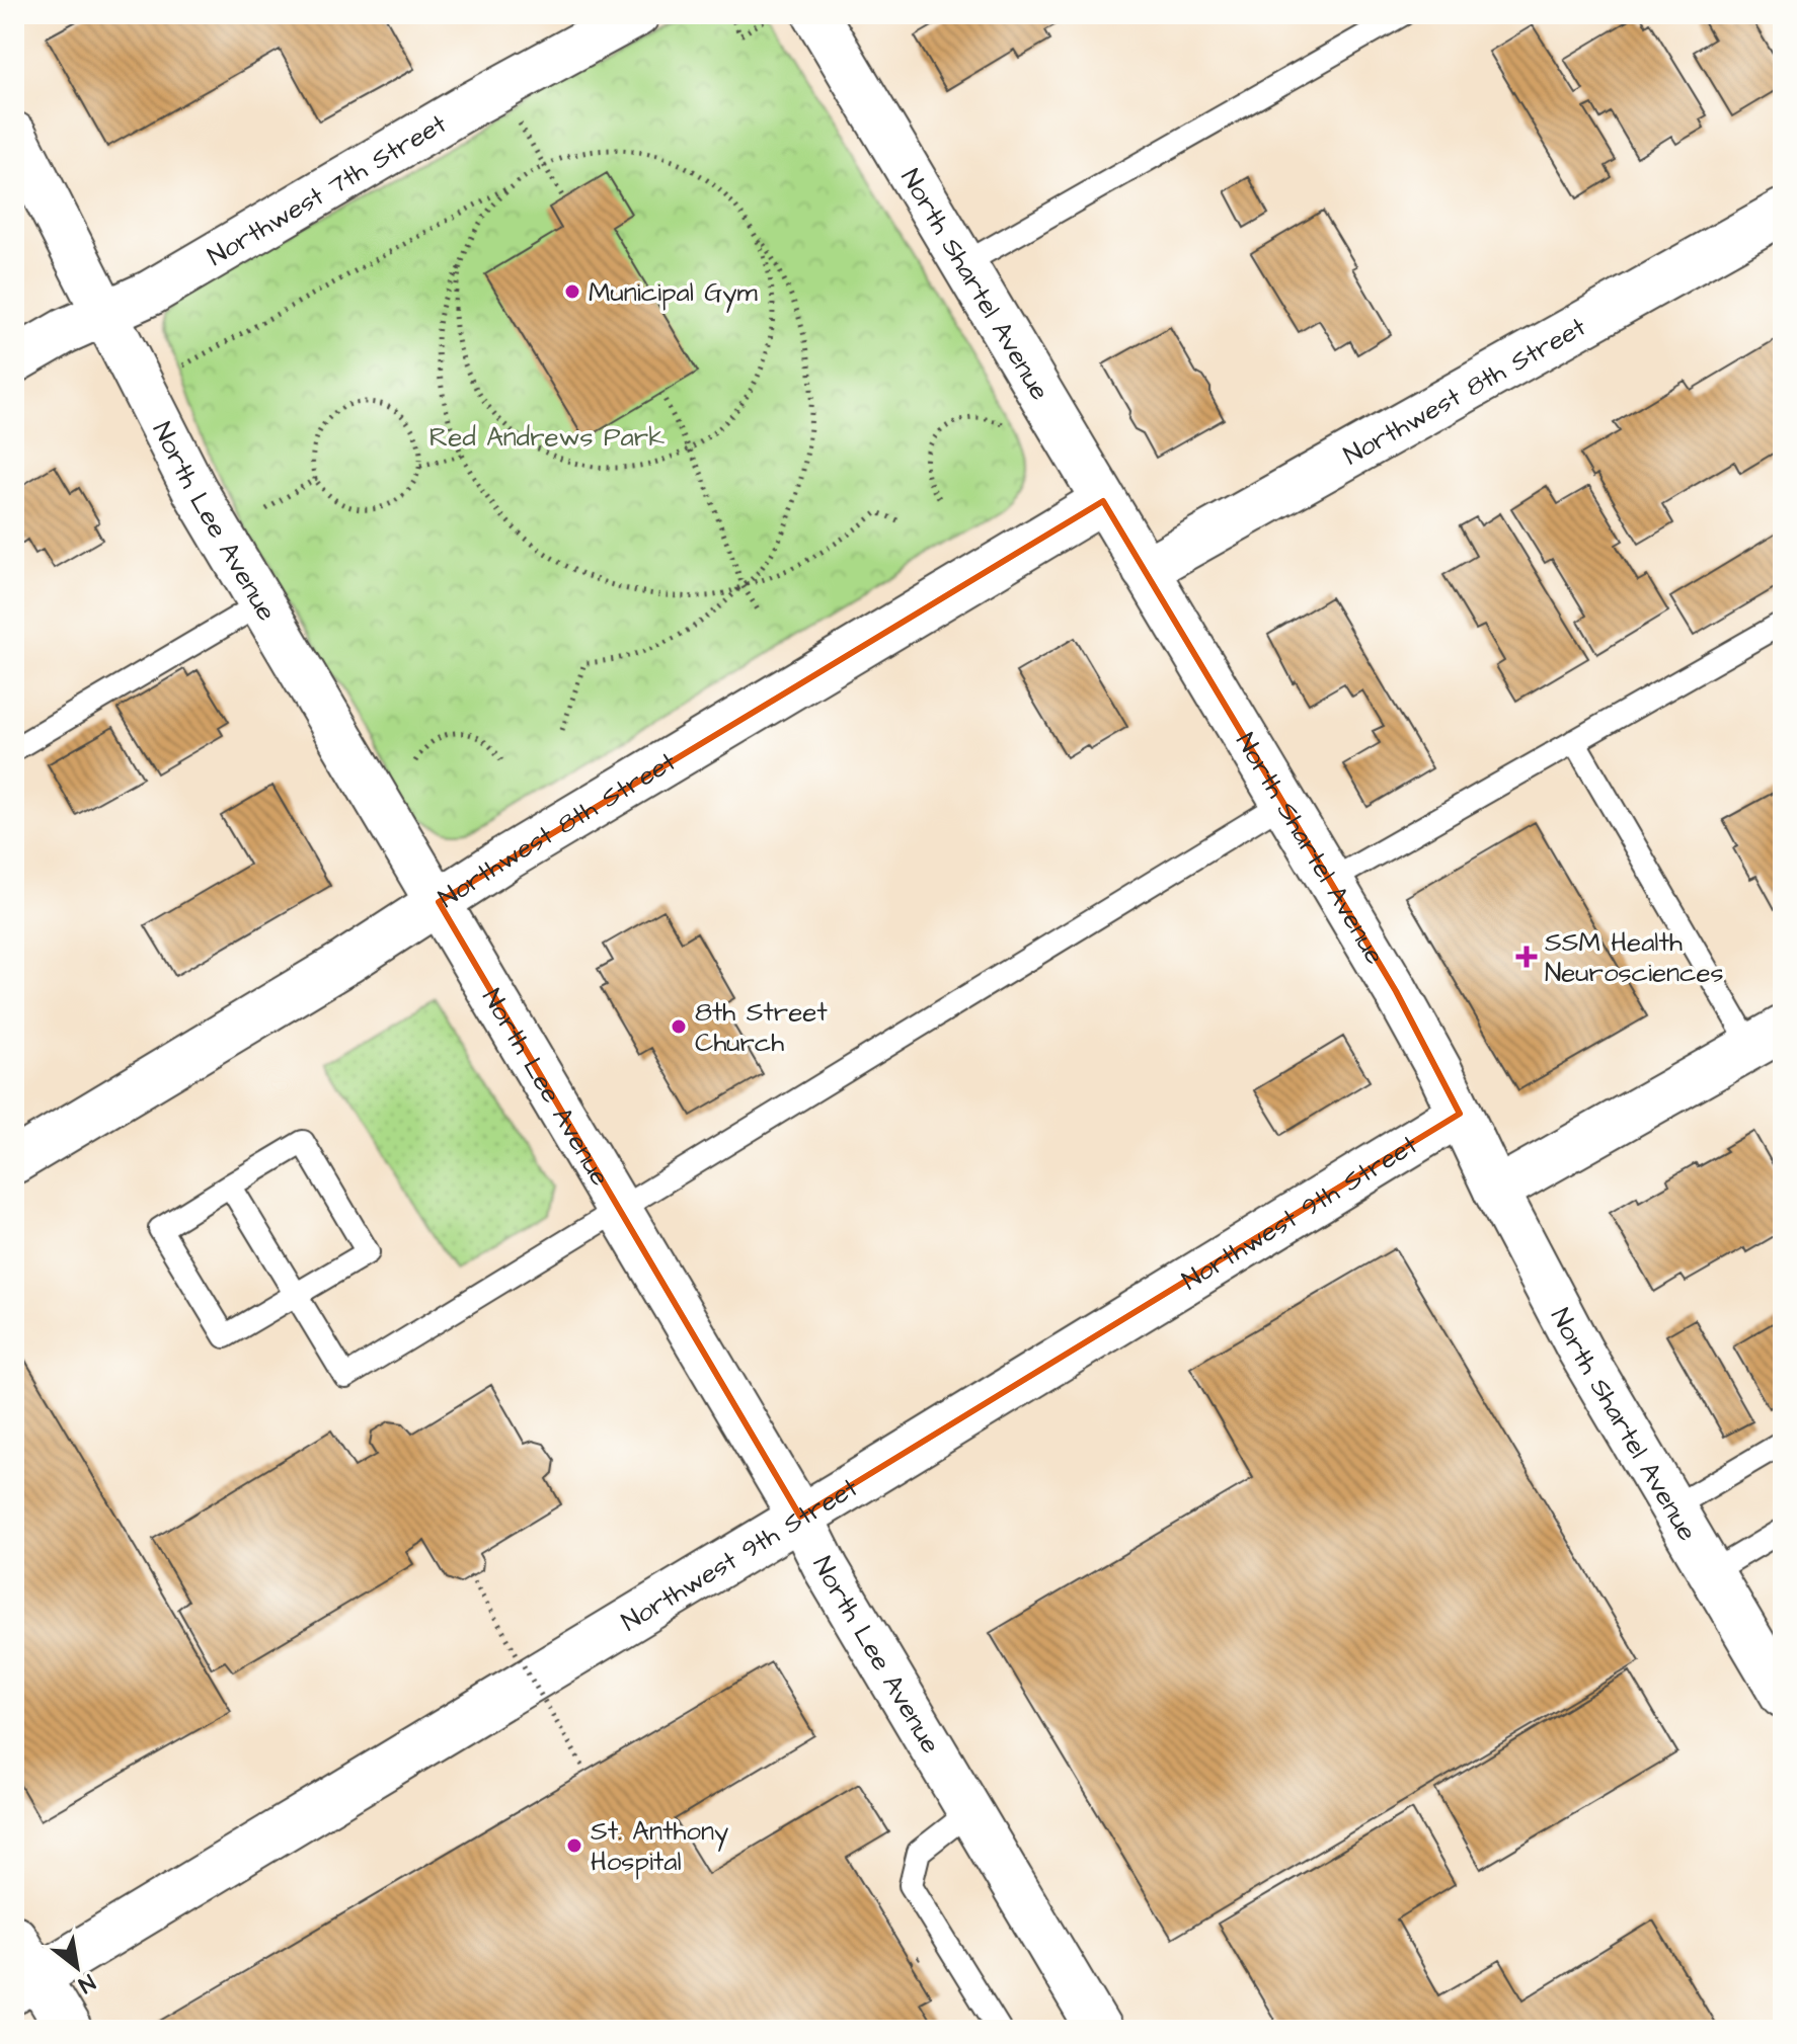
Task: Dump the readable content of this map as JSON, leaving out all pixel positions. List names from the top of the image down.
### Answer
{
  "streets": {
    "street": [
      "Northwest 7th Street",
      "North Shartel Avenue",
      "Northwest 8th Street",
      "North Lee Avenue",
      "Northwest 9th Street"
    ]
  },
  "crossings": [
    ["Northwest 7th Street", "North Lee Avenue"],
    ["North Shartel Avenue", "Northwest 8th Street"],
    ["North Shartel Avenue", "Northwest 9th Street"],
    ["Northwest 8th Street", "North Lee Avenue"],
    ["North Lee Avenue", "Northwest 9th Street"]
  ],
  "parks": ["Red Andrews Park"],
  "places": {
    "other": ["Municipal Gym", "8th Street Church", "St. Anthony Hospital"],
    "health": ["SSM Health Neurosciences"]
  },
  "north": "bottom right"
}
